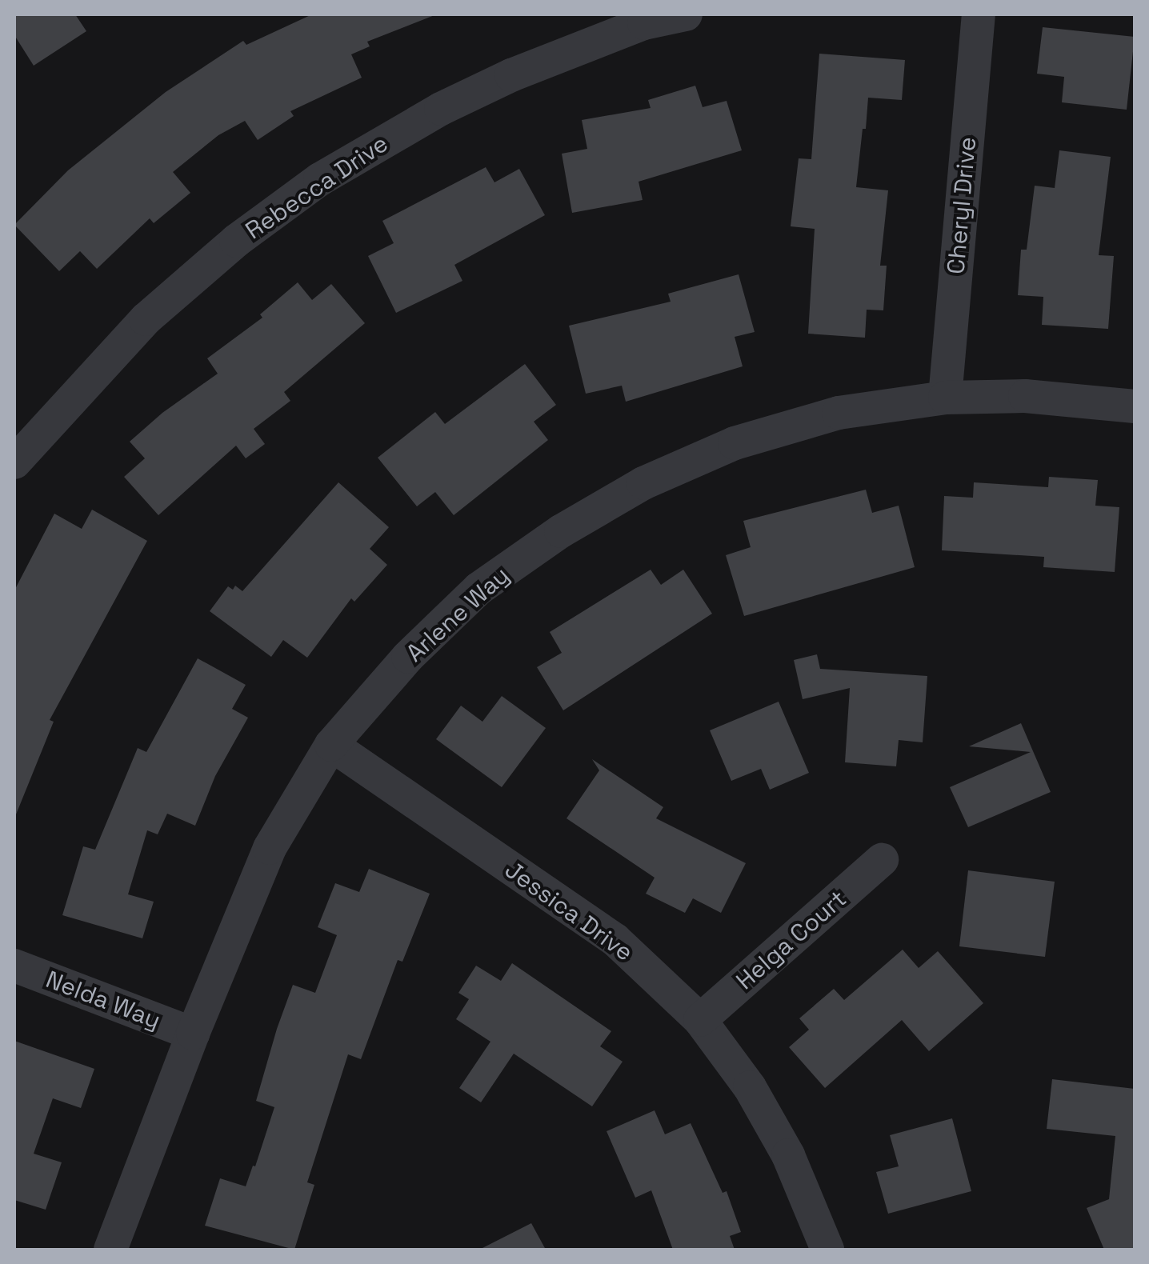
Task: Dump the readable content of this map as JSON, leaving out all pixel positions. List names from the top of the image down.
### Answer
{
  "streets": {
    "street": [
      "Rebecca Drive",
      "Cheryl Drive",
      "Arlene Way",
      "Jessica Drive",
      "Helga Court",
      "Nelda Way"
    ]
  },
  "crossings": [
    ["Cheryl Drive", "Arlene Way"],
    ["Arlene Way", "Jessica Drive"],
    ["Arlene Way", "Nelda Way"],
    ["Jessica Drive", "Helga Court"]
  ]
}
